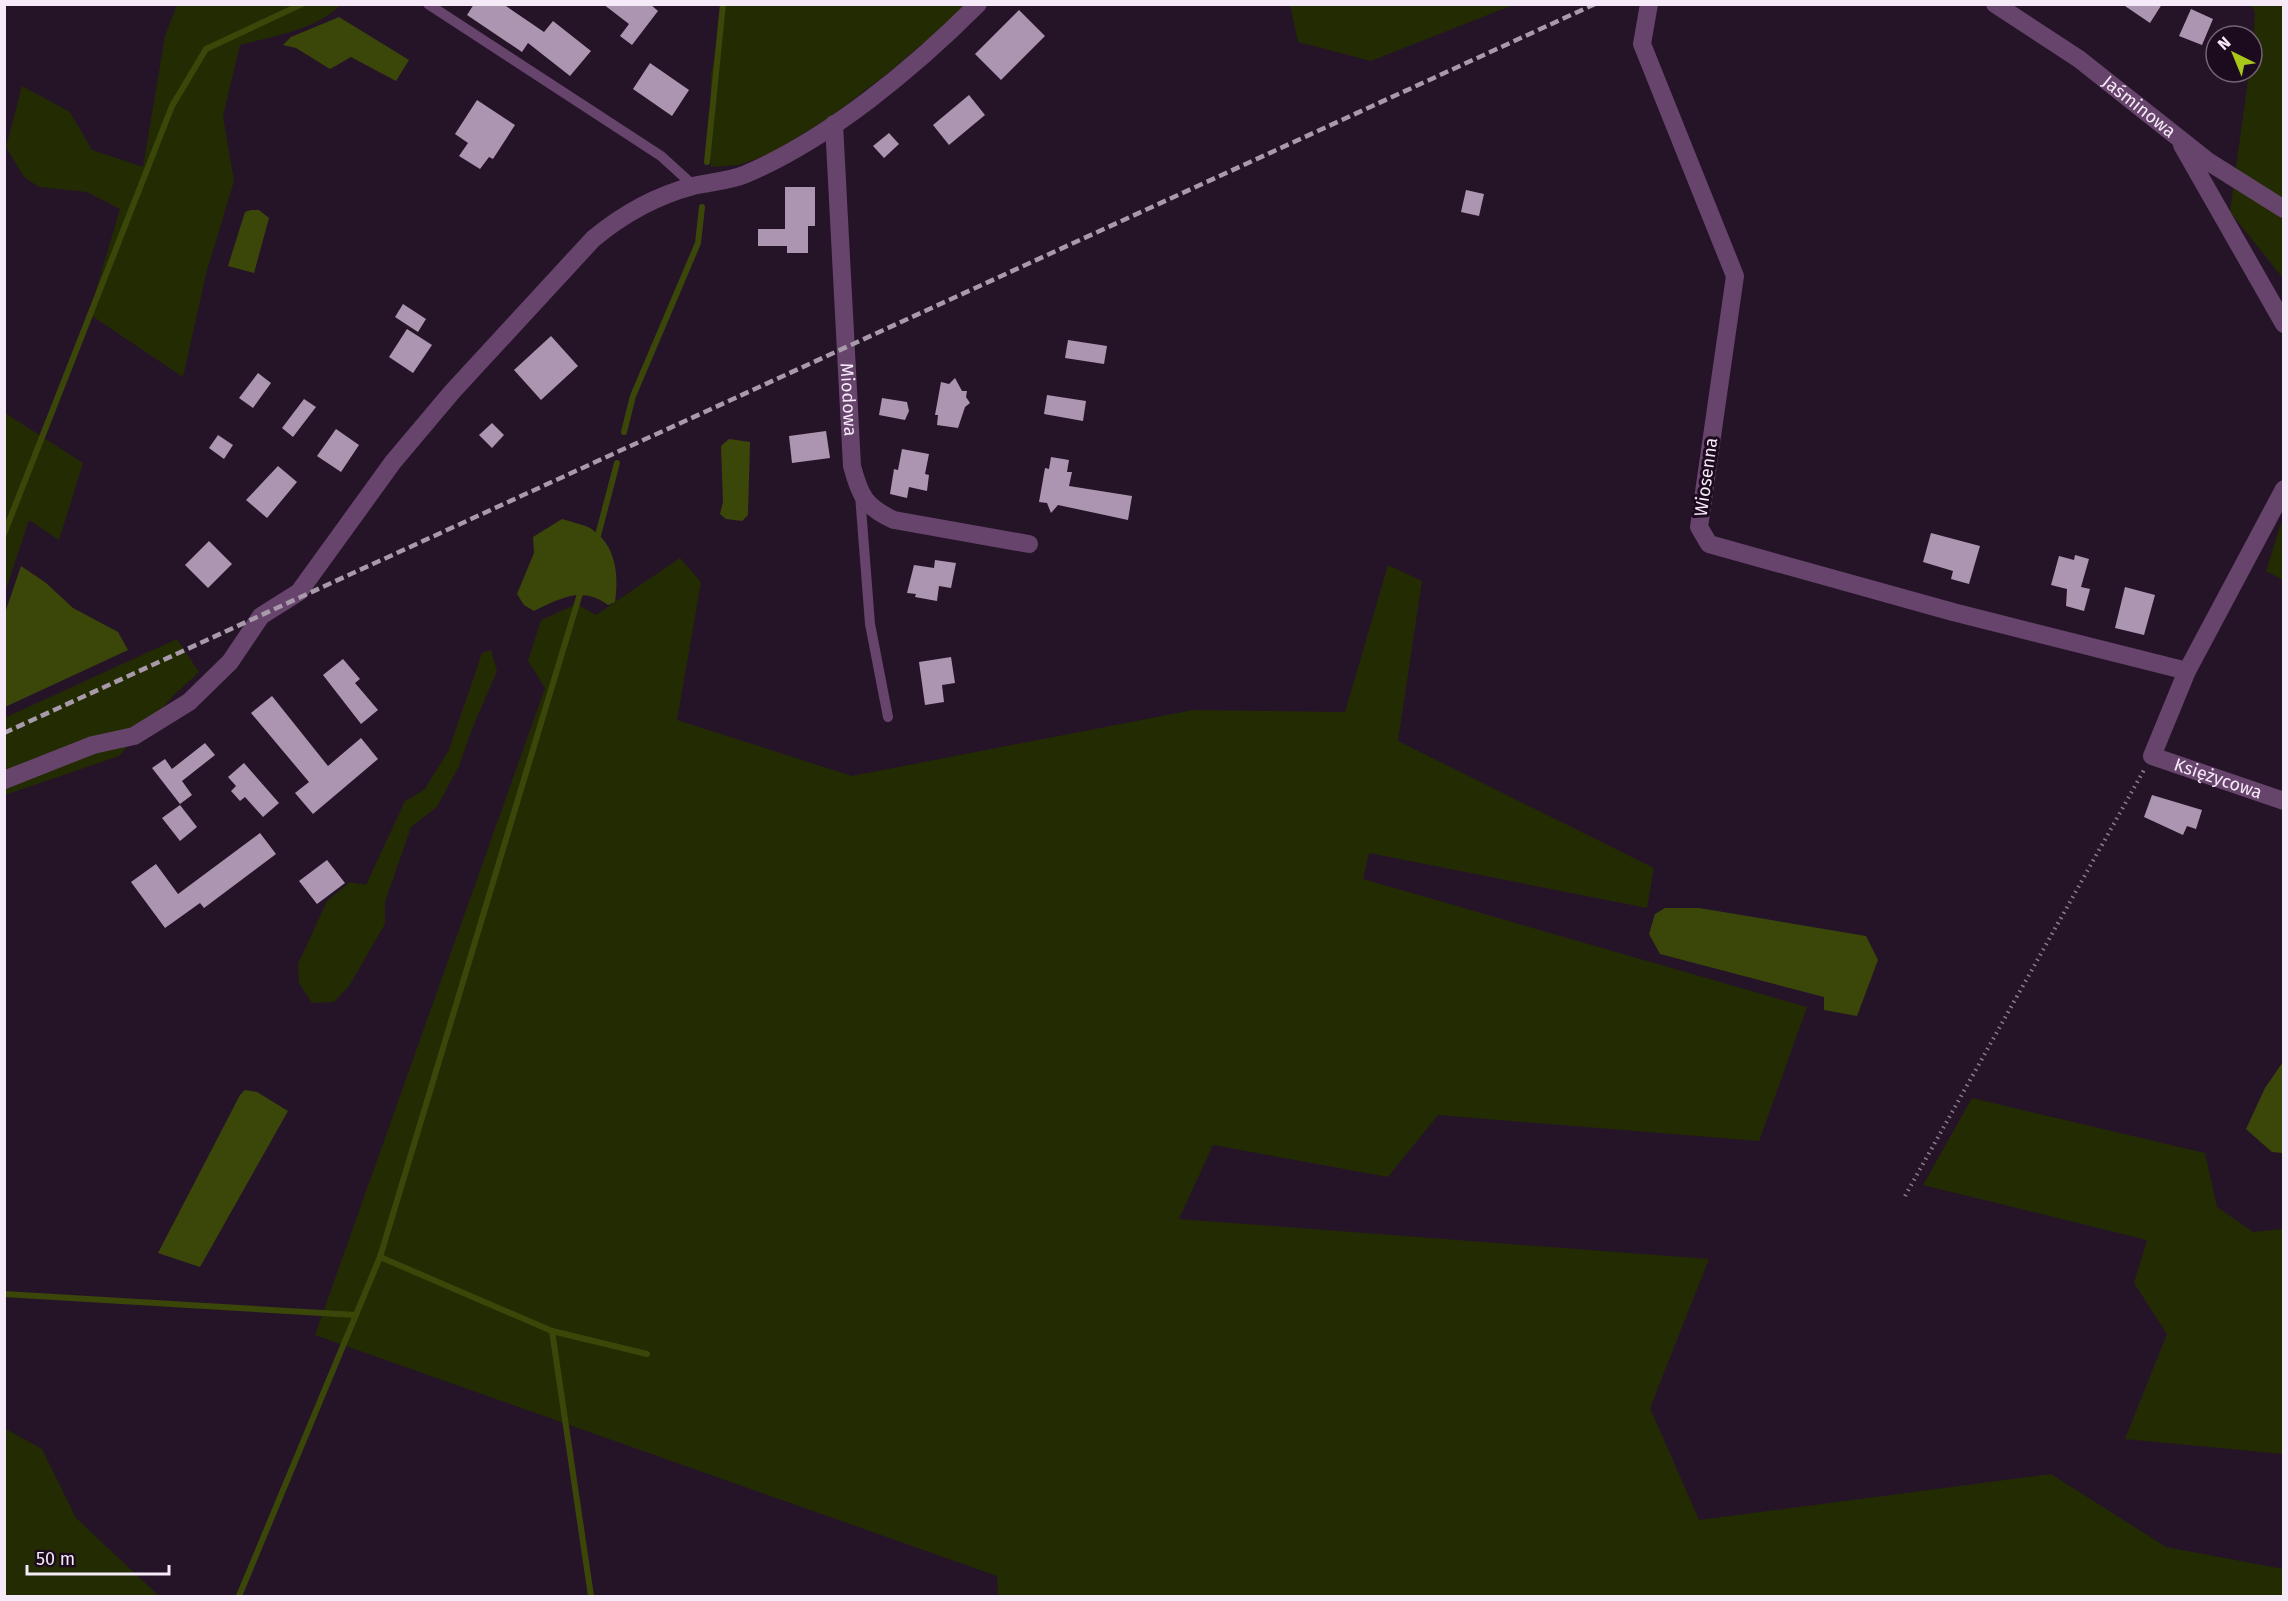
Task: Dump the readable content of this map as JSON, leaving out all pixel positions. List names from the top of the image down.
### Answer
{
  "streets": {
    "street": [
      "Jaśminowa",
      "Miodowa",
      "Wiosenna",
      "Księżycowa"
    ]
  },
  "scale_bar": "50 m",
  "north": "top left"
}
